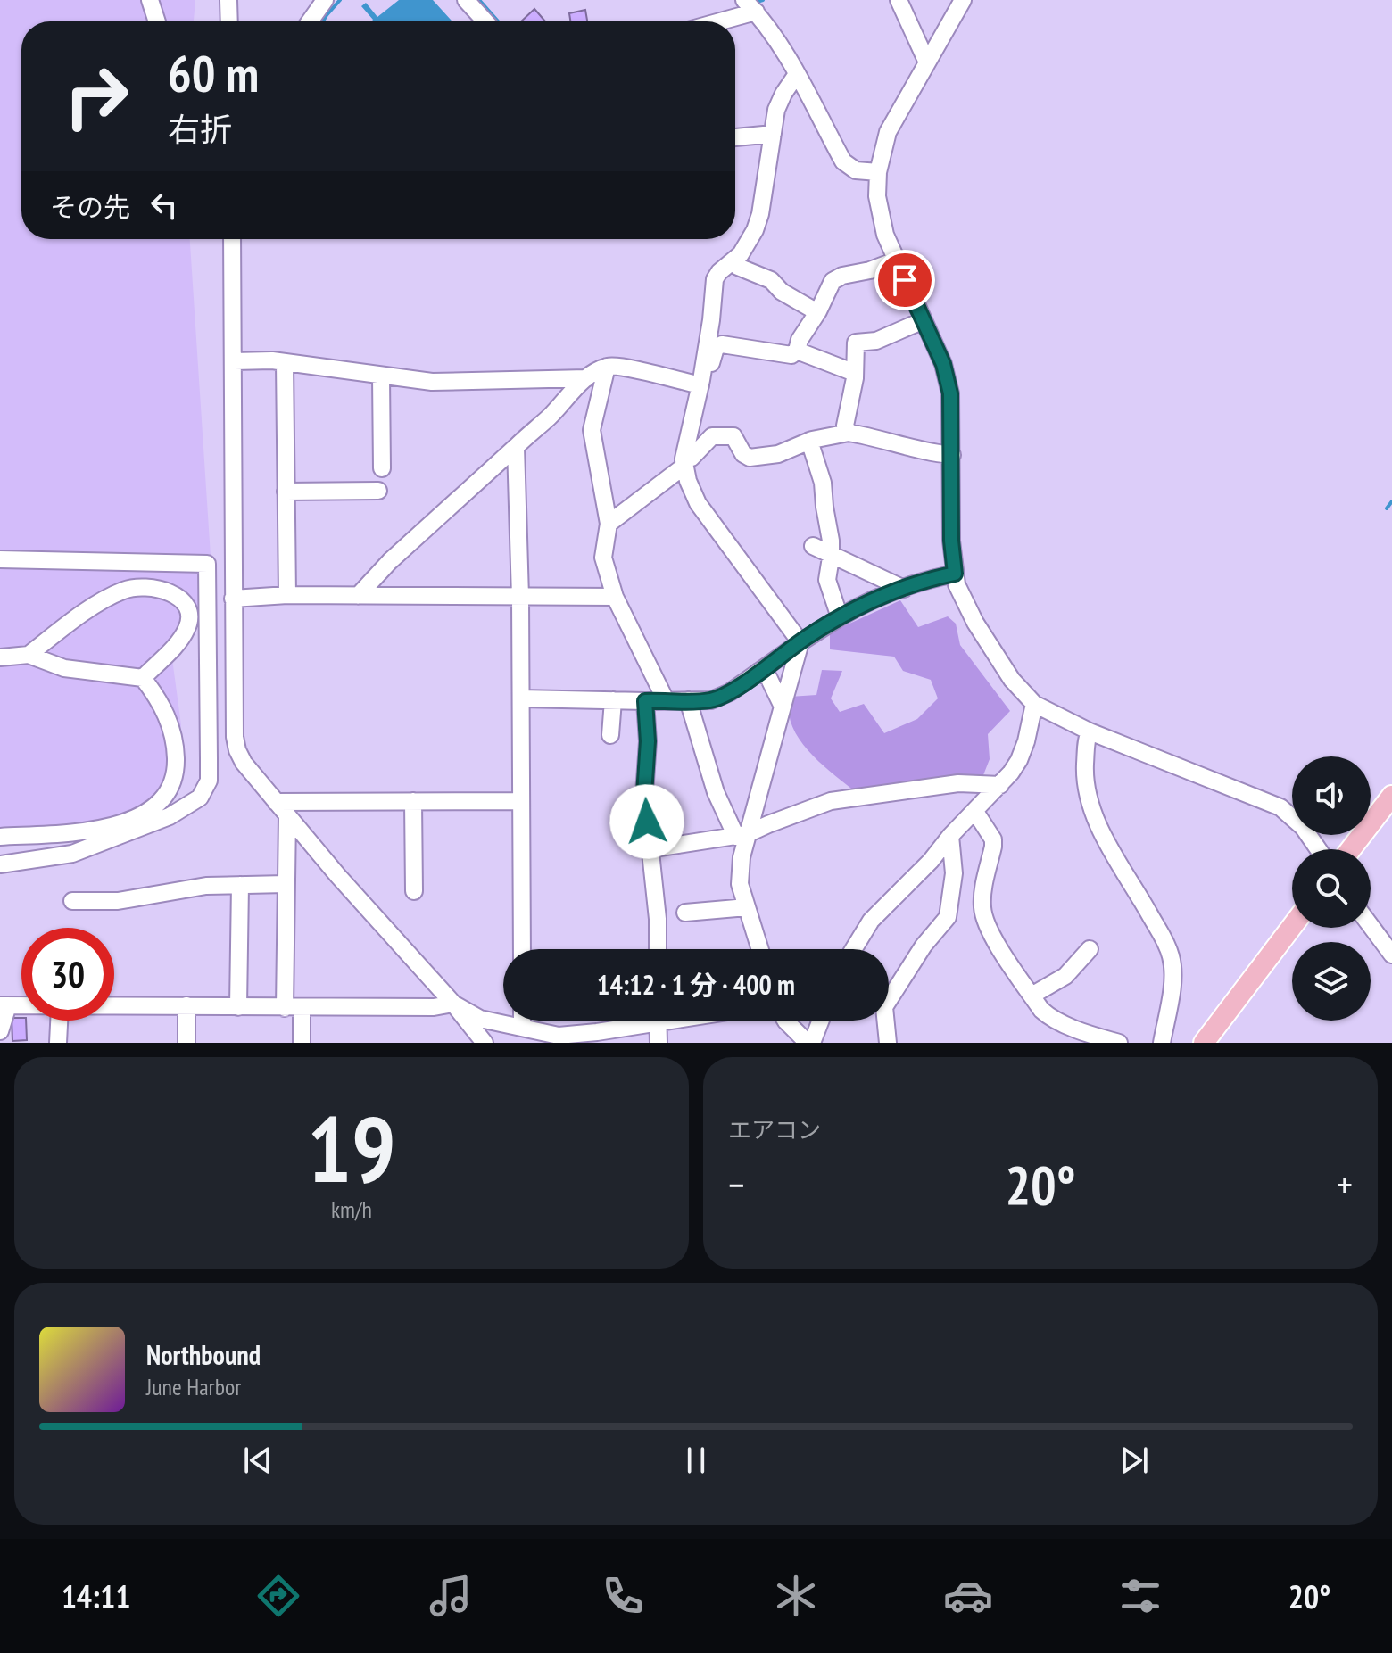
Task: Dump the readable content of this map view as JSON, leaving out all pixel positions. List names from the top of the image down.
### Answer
{
  "page": {
    "turn": ["60 m", "右折"],
    "then": "その先",
    "limit": "30",
    "trip": "14:12 · 1 分 · 400 m",
    "tile": [
      ["19", "km/h"],
      "エアコン"
    ],
    "heat": ["−", "20°", "+"],
    "song": ["Northbound", "June Harbor"],
    "tabs": ["14:11", "20°"]
  }
}
